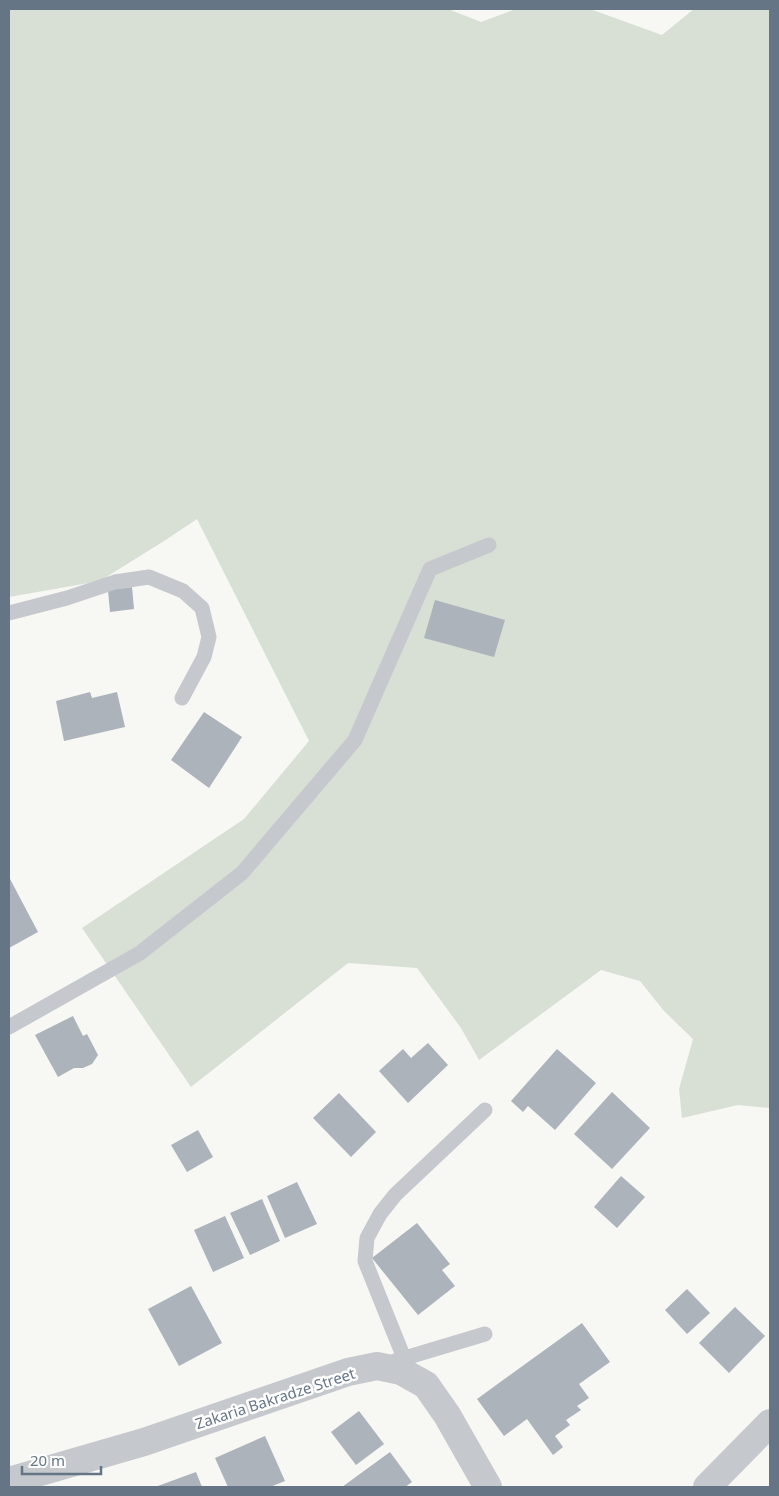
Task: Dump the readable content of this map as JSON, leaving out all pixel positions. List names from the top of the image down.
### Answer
{
  "streets": {
    "street": ["Zakaria Bakradze Street"]
  },
  "scale_bar": "20 m"
}
